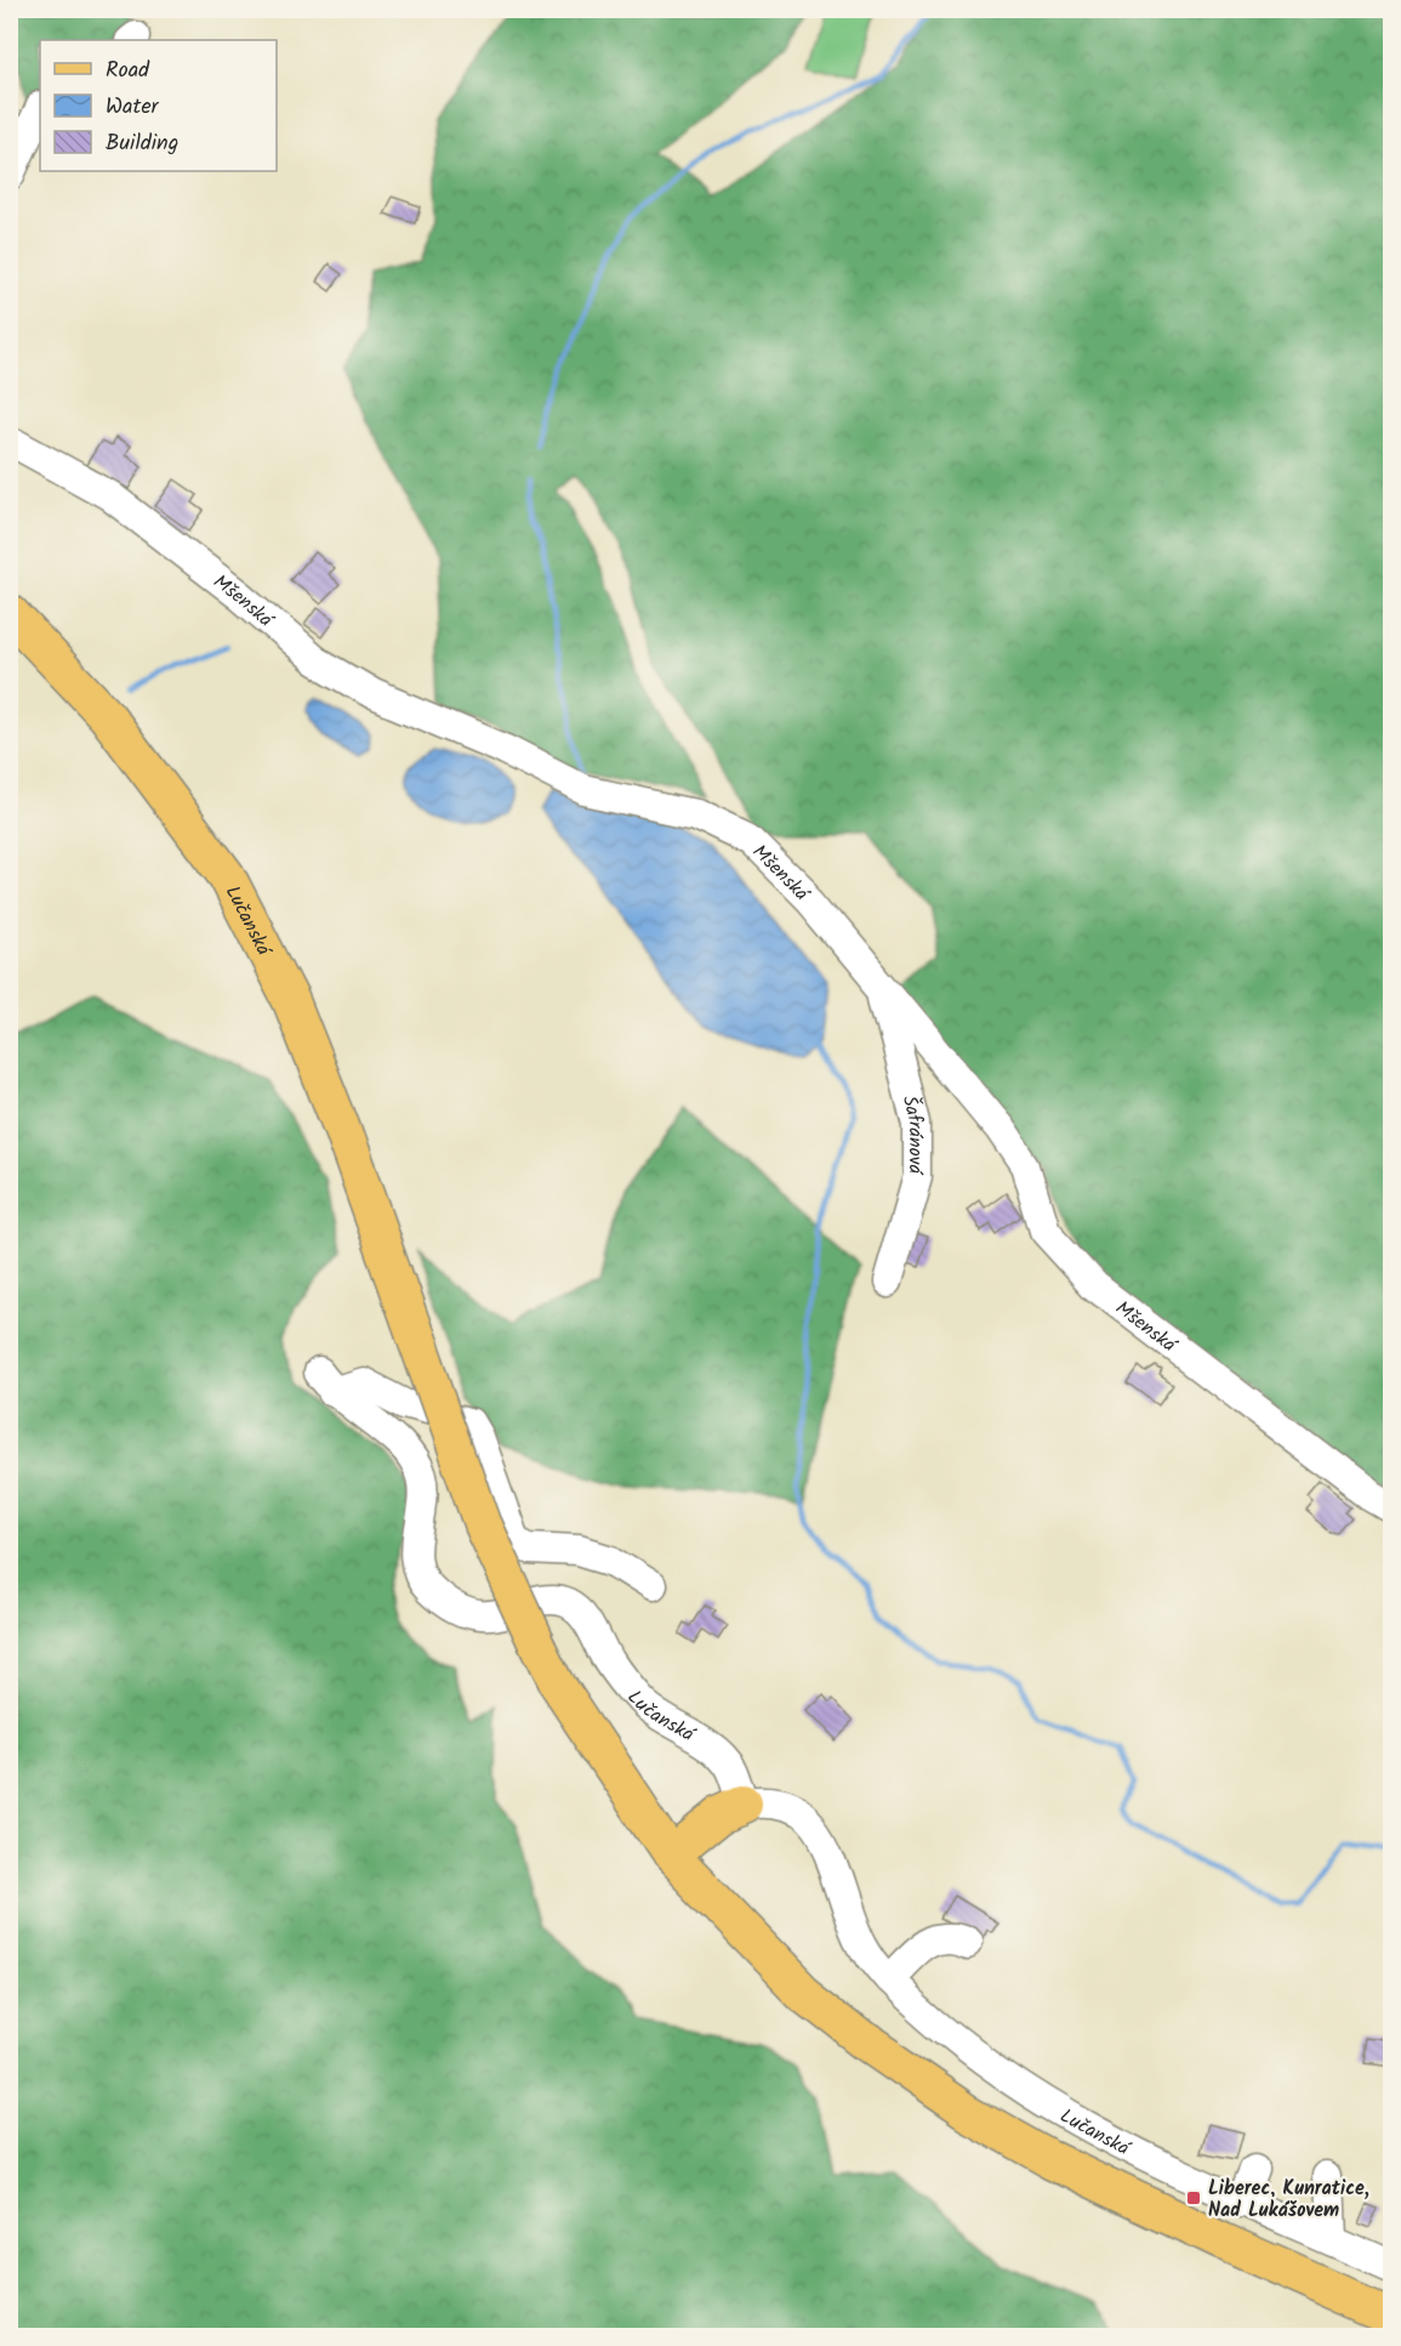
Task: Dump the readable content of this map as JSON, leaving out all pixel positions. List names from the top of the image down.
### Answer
{
  "streets": {
    "main road": ["Lučanská"],
    "street": ["Mšenská", "Šafránová"]
  },
  "crossings": [
    ["Mšenská", "Šafránová"]
  ],
  "places": {
    "transit": ["Liberec, Kunratice, Nad Lukášovem"]
  },
  "legend": ["Road", "Water", "Building"]
}
